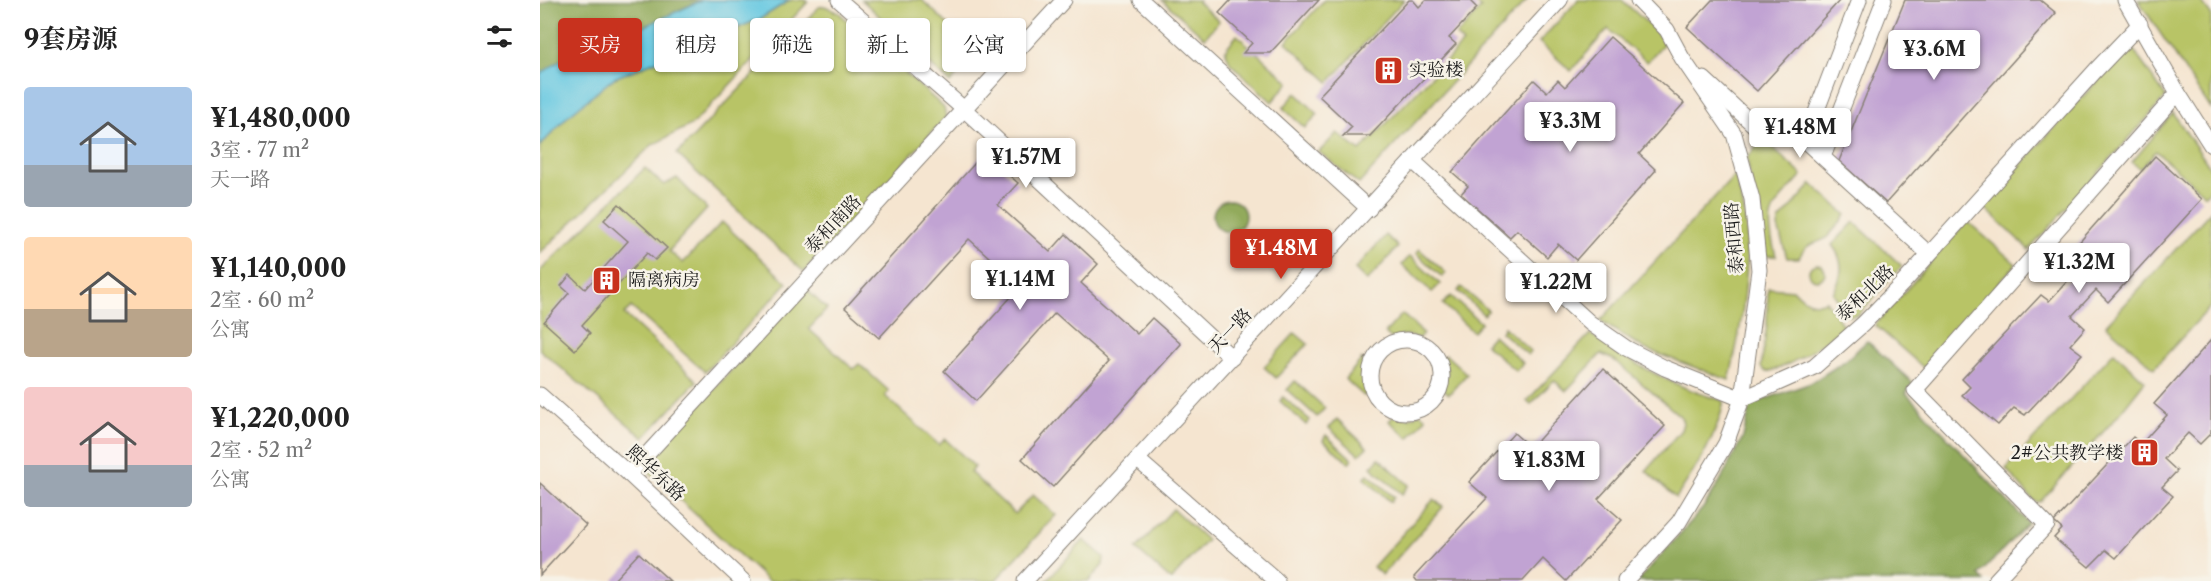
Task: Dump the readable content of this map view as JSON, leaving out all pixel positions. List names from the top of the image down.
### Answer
{
  "streets": {
    "street": [
      "泰和南路",
      "泰和西路",
      "泰和北路",
      "天一路",
      "熙华东路"
    ]
  },
  "crossings": [
    ["泰和南路", "熙华东路"],
    ["泰和西路", "泰和北路"]
  ],
  "places": {
    "building": ["实验楼", "隔离病房", "2#公共教学楼"]
  },
  "page": {
    "heading": "9套房源",
    "chip": [
      "买房",
      "租房",
      "筛选",
      "新上",
      "公寓"
    ],
    "price": [
      "¥3.6M",
      "¥3.3M",
      "¥1.48M",
      "¥1.57M",
      "¥1.48M",
      "¥1.32M",
      "¥1.14M",
      "¥1.22M",
      "¥1.83M"
    ],
    "list": [
      {
        "name": "¥1,480,000",
        "note": "3室 · 77 m² · 天一路"
      },
      {
        "name": "¥1,140,000",
        "note": "2室 · 60 m² · 公寓"
      },
      {
        "name": "¥1,220,000",
        "note": "2室 · 52 m² · 公寓"
      }
    ]
  }
}
